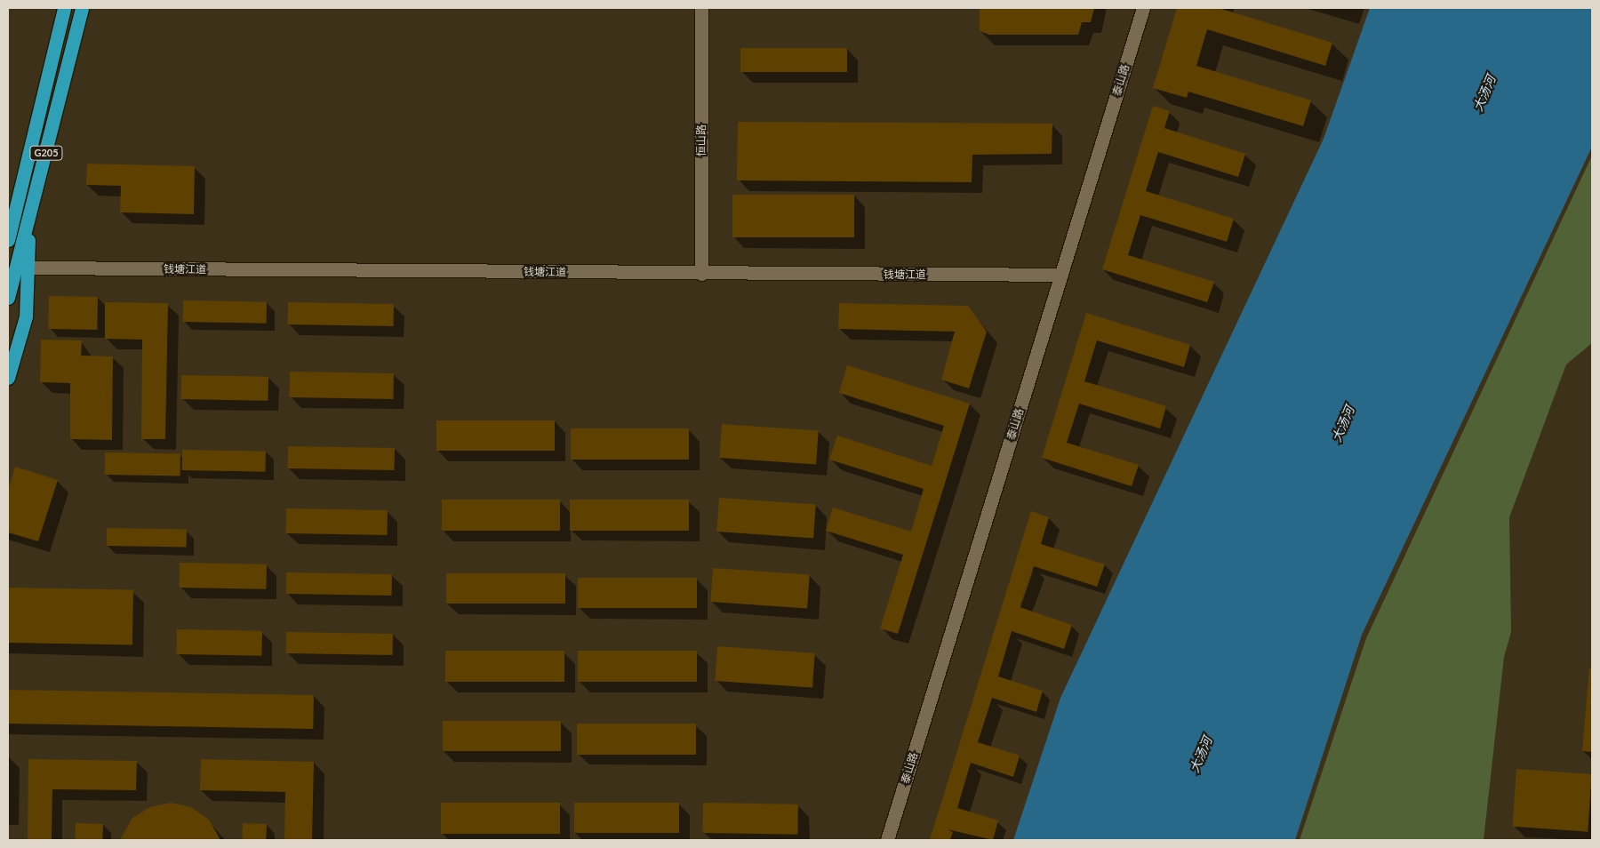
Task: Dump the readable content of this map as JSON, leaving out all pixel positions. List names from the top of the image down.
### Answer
{
  "streets": {
    "highway": ["G205"],
    "street": ["泰山路", "恒山路", "钱塘江道"]
  },
  "crossings": [
    ["泰山路", "钱塘江道"],
    ["恒山路", "钱塘江道"]
  ],
  "water": ["大汤河"]
}
